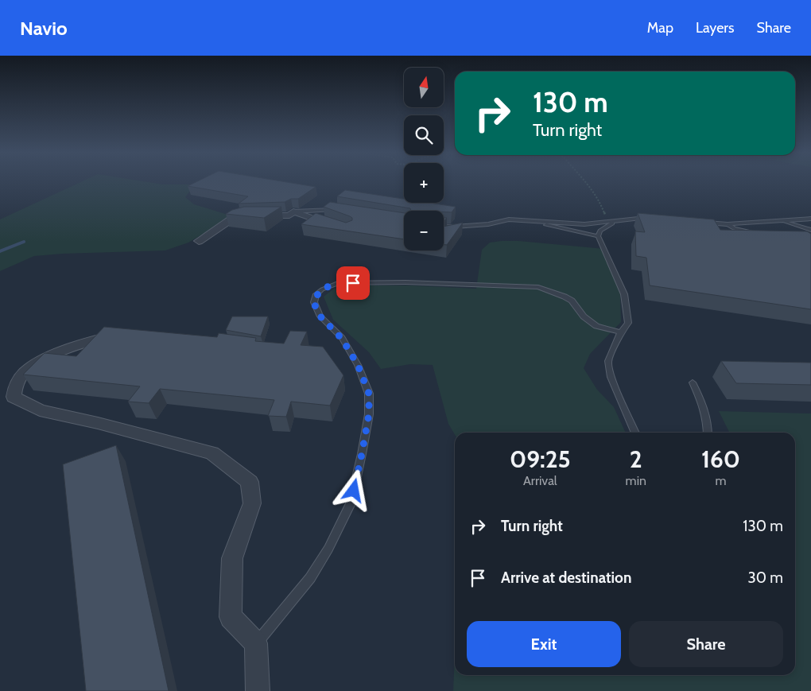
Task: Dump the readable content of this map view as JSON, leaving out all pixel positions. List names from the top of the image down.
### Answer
{
  "north": "top",
  "page": {
    "header": "Navio",
    "nav": ["Map", "Layers", "Share"],
    "map_buttons": ["+", "−"],
    "turn": ["130 m", "Turn right"],
    "eta": [
      "09:25",
      "Arrival",
      "2",
      "min",
      "160",
      "m"
    ],
    "list": [
      {
        "name": "Turn right",
        "value": "130 m"
      },
      {
        "name": "Arrive at destination",
        "value": "30 m"
      }
    ],
    "buttons": ["Exit", "Share"]
  }
}
